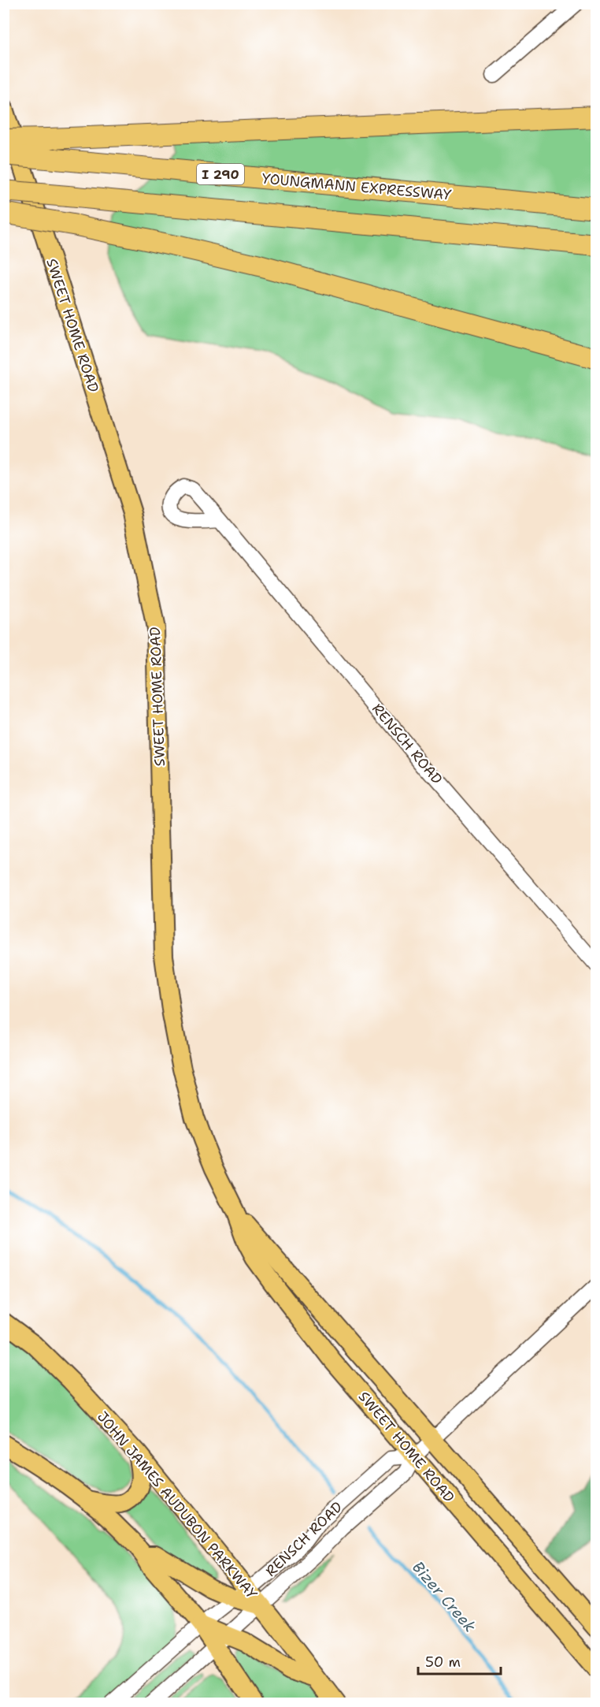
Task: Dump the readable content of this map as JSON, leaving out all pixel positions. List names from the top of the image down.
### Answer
{
  "streets": {
    "highway": ["I 290", "YOUNGMANN EXPRESSWAY"],
    "main road": ["SWEET HOME ROAD", "JOHN JAMES AUDUBON PARKWAY"],
    "street": ["RENSCH ROAD"]
  },
  "crossings": [
    ["SWEET HOME ROAD", "RENSCH ROAD"],
    ["RENSCH ROAD", "JOHN JAMES AUDUBON PARKWAY"]
  ],
  "water": ["Bizer Creek"],
  "scale_bar": "50 m"
}
